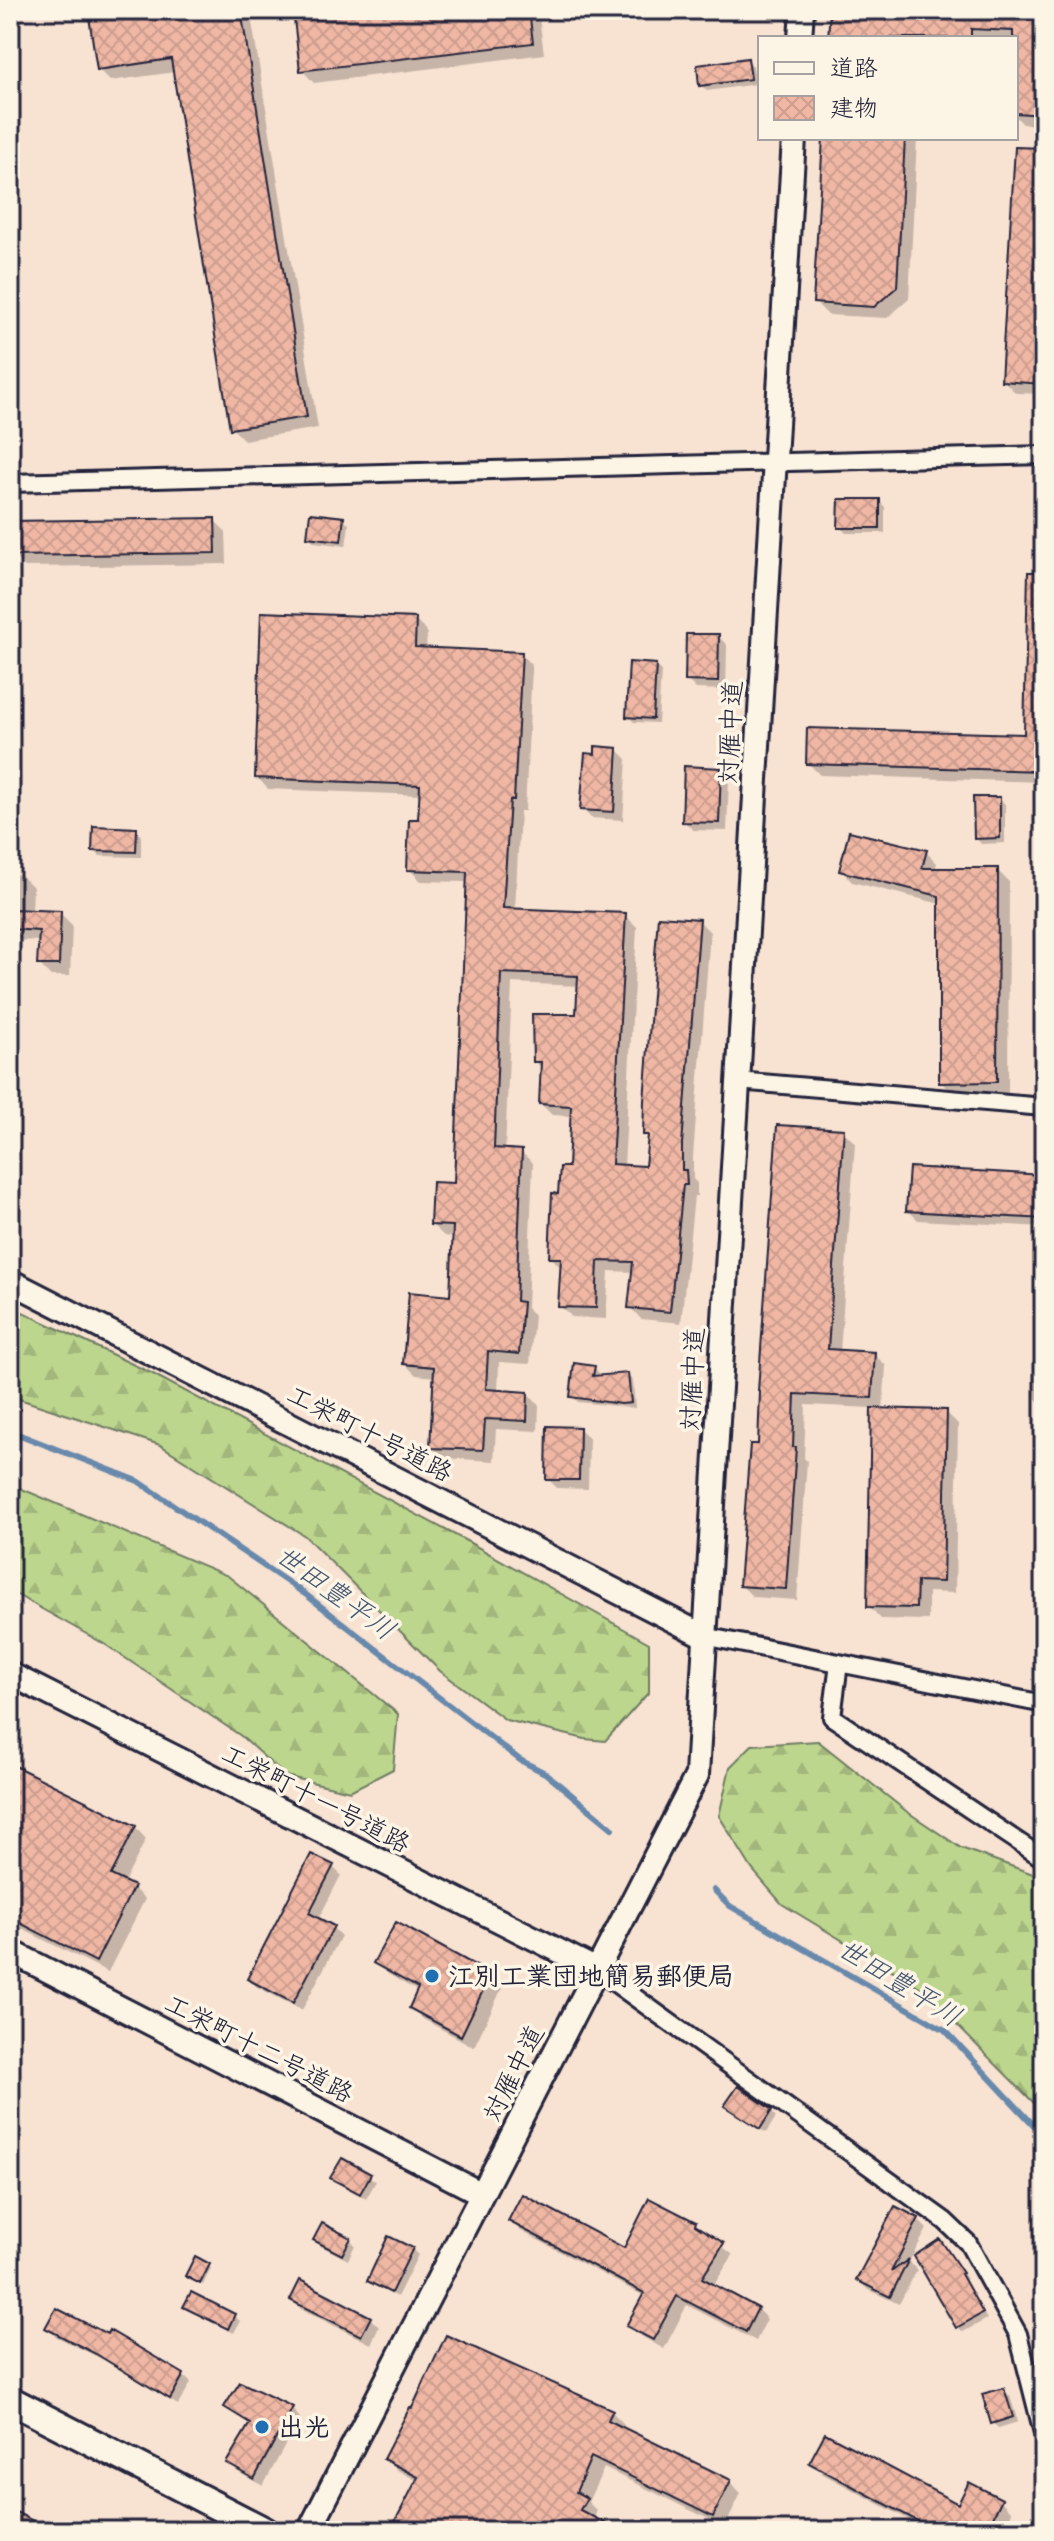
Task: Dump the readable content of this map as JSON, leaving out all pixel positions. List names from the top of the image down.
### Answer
{
  "streets": {
    "street": [
      "対雁中道",
      "工栄町十号道路",
      "工栄町十一号道路",
      "工栄町十二号道路"
    ]
  },
  "crossings": [
    ["対雁中道", "工栄町十号道路"],
    ["対雁中道", "工栄町十一号道路"],
    ["対雁中道", "工栄町十二号道路"]
  ],
  "water": ["世田豊平川"],
  "places": ["江別工業団地簡易郵便局", "出光"],
  "legend": ["道路", "建物"]
}
